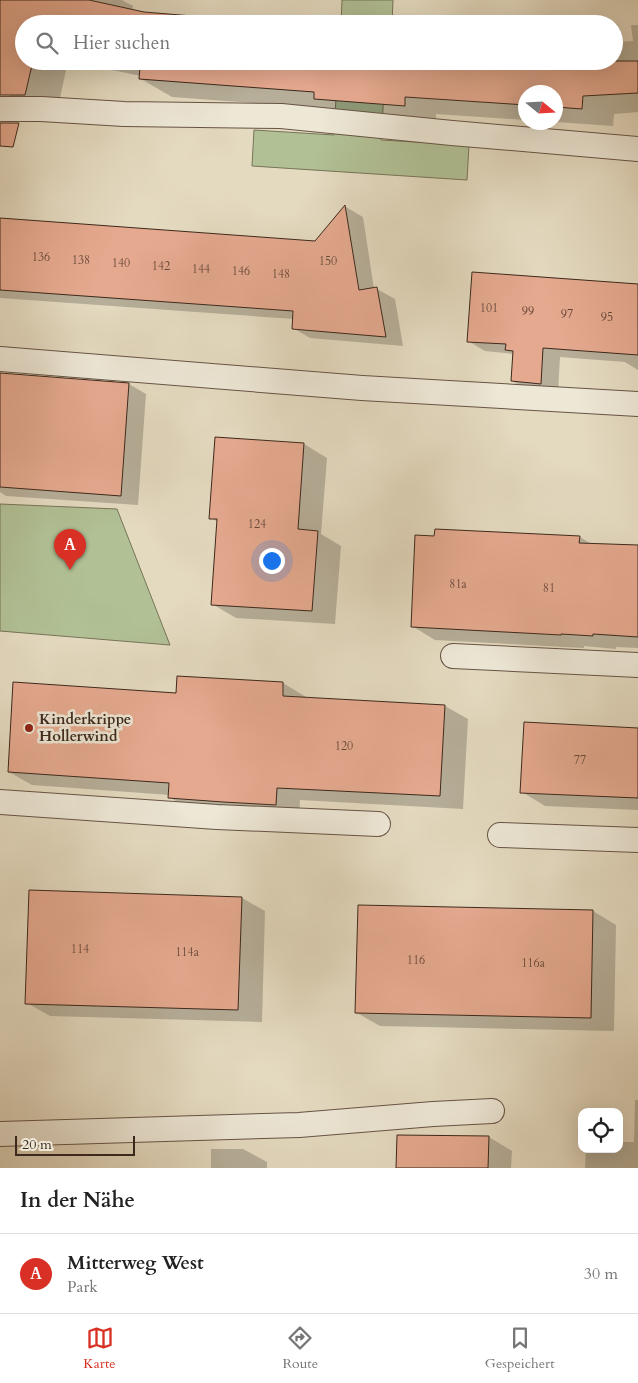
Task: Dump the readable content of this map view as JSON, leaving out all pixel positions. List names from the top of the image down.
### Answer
{
  "places": ["Kinderkrippe Hollerwind"],
  "house_numbers": [
    "136",
    "138",
    "150",
    "140",
    "142",
    "144",
    "146",
    "148",
    "101",
    "99",
    "97",
    "95",
    "124",
    "81a",
    "81",
    "120",
    "77",
    "114",
    "114a",
    "116",
    "116a"
  ],
  "scale_bar": "20 m",
  "north": "right",
  "page": {
    "search": "Hier suchen",
    "pins": "A",
    "scale": "20 m",
    "heading": "In der Nähe",
    "list": [
      {
        "mark": "A",
        "name": "Mitterweg West",
        "note": "Park",
        "value": "30 m"
      }
    ],
    "nav": ["Karte", "Route", "Gespeichert"]
  }
}
